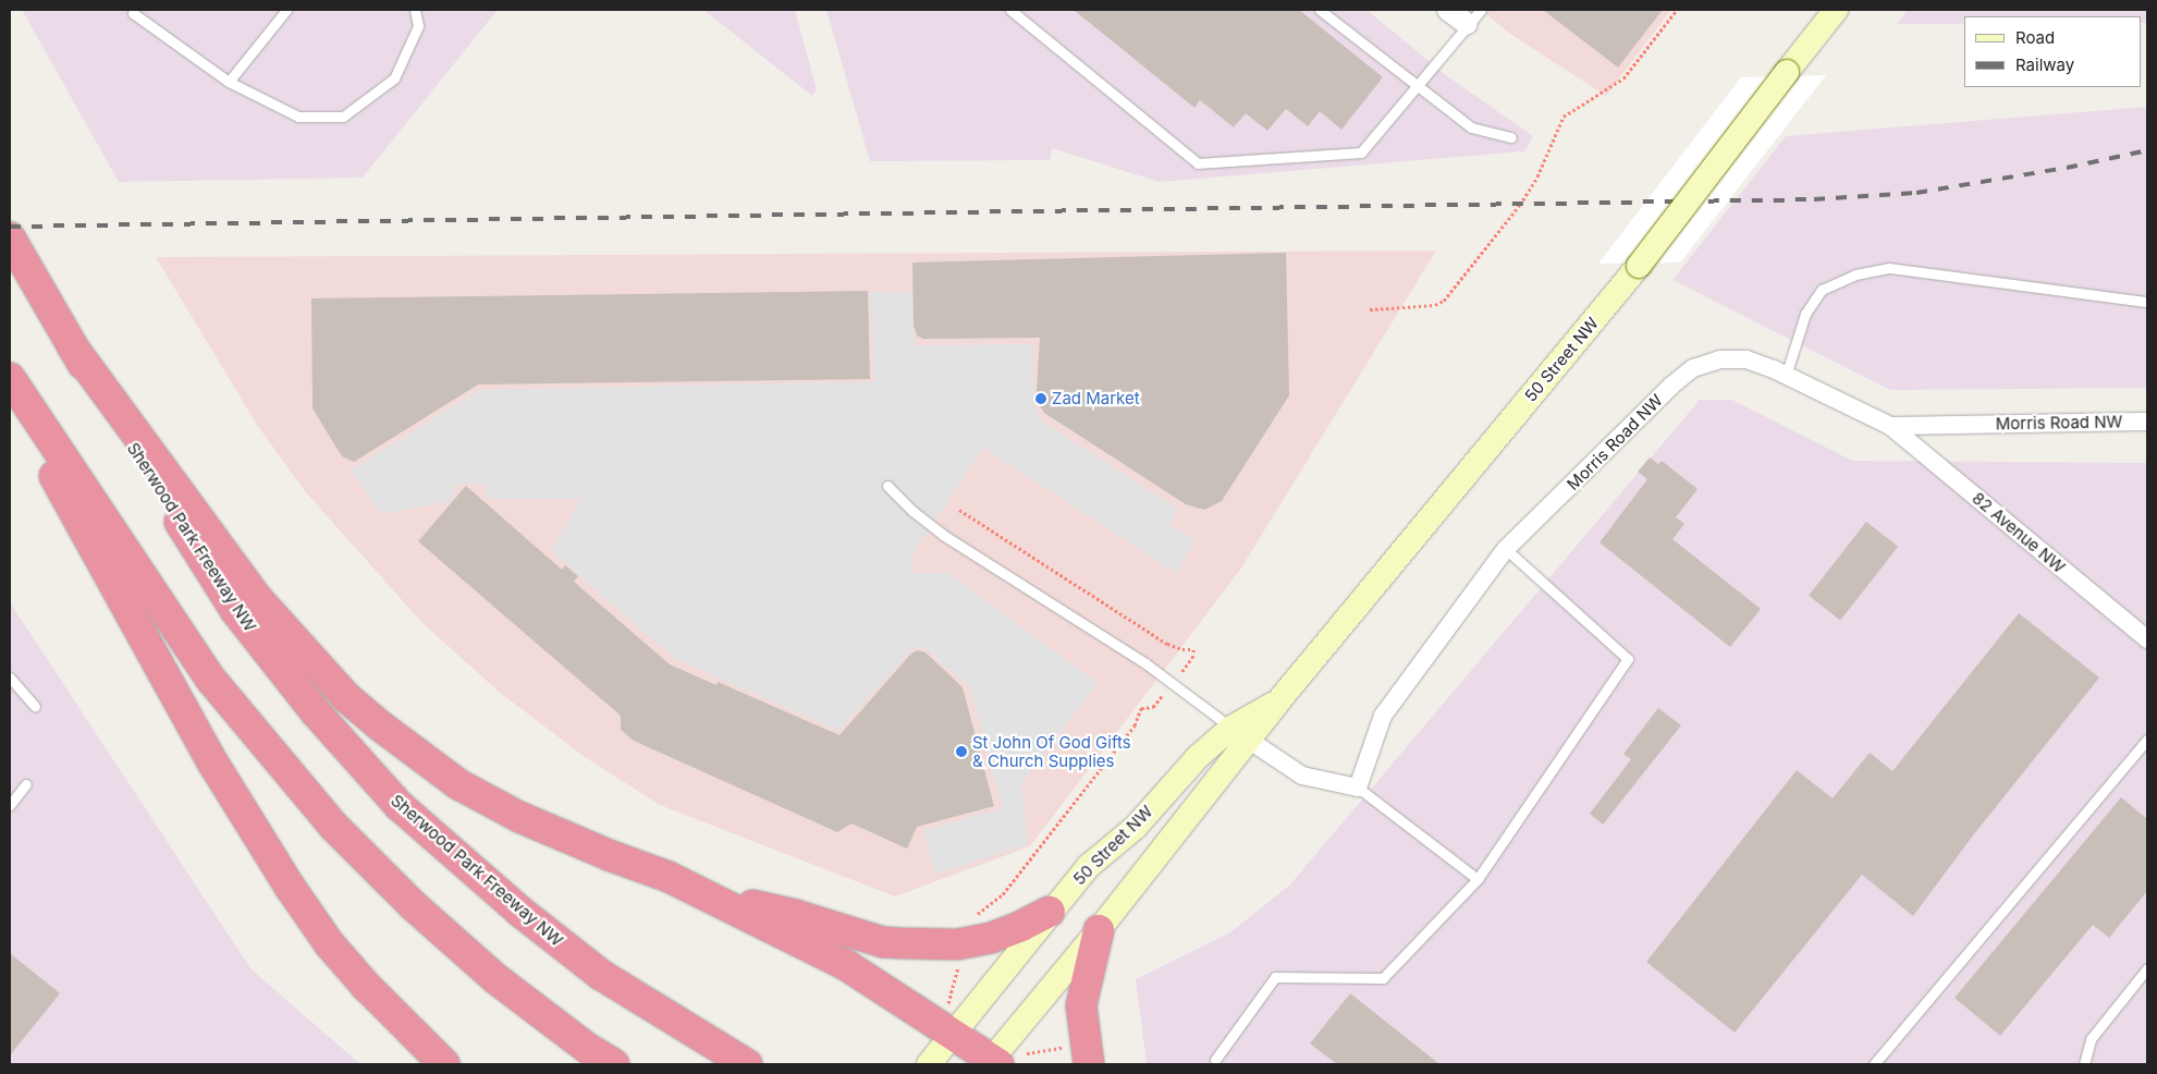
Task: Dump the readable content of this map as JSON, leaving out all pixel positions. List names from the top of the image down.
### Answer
{
  "streets": {
    "highway": ["Sherwood Park Freeway NW"],
    "main road": ["50 Street NW"],
    "street": ["Morris Road NW", "82 Avenue NW"]
  },
  "crossings": [
    ["Morris Road NW", "82 Avenue NW"]
  ],
  "places": ["Zad Market", "St John Of God Gifts & Church Supplies"],
  "legend": ["Road", "Railway"]
}
